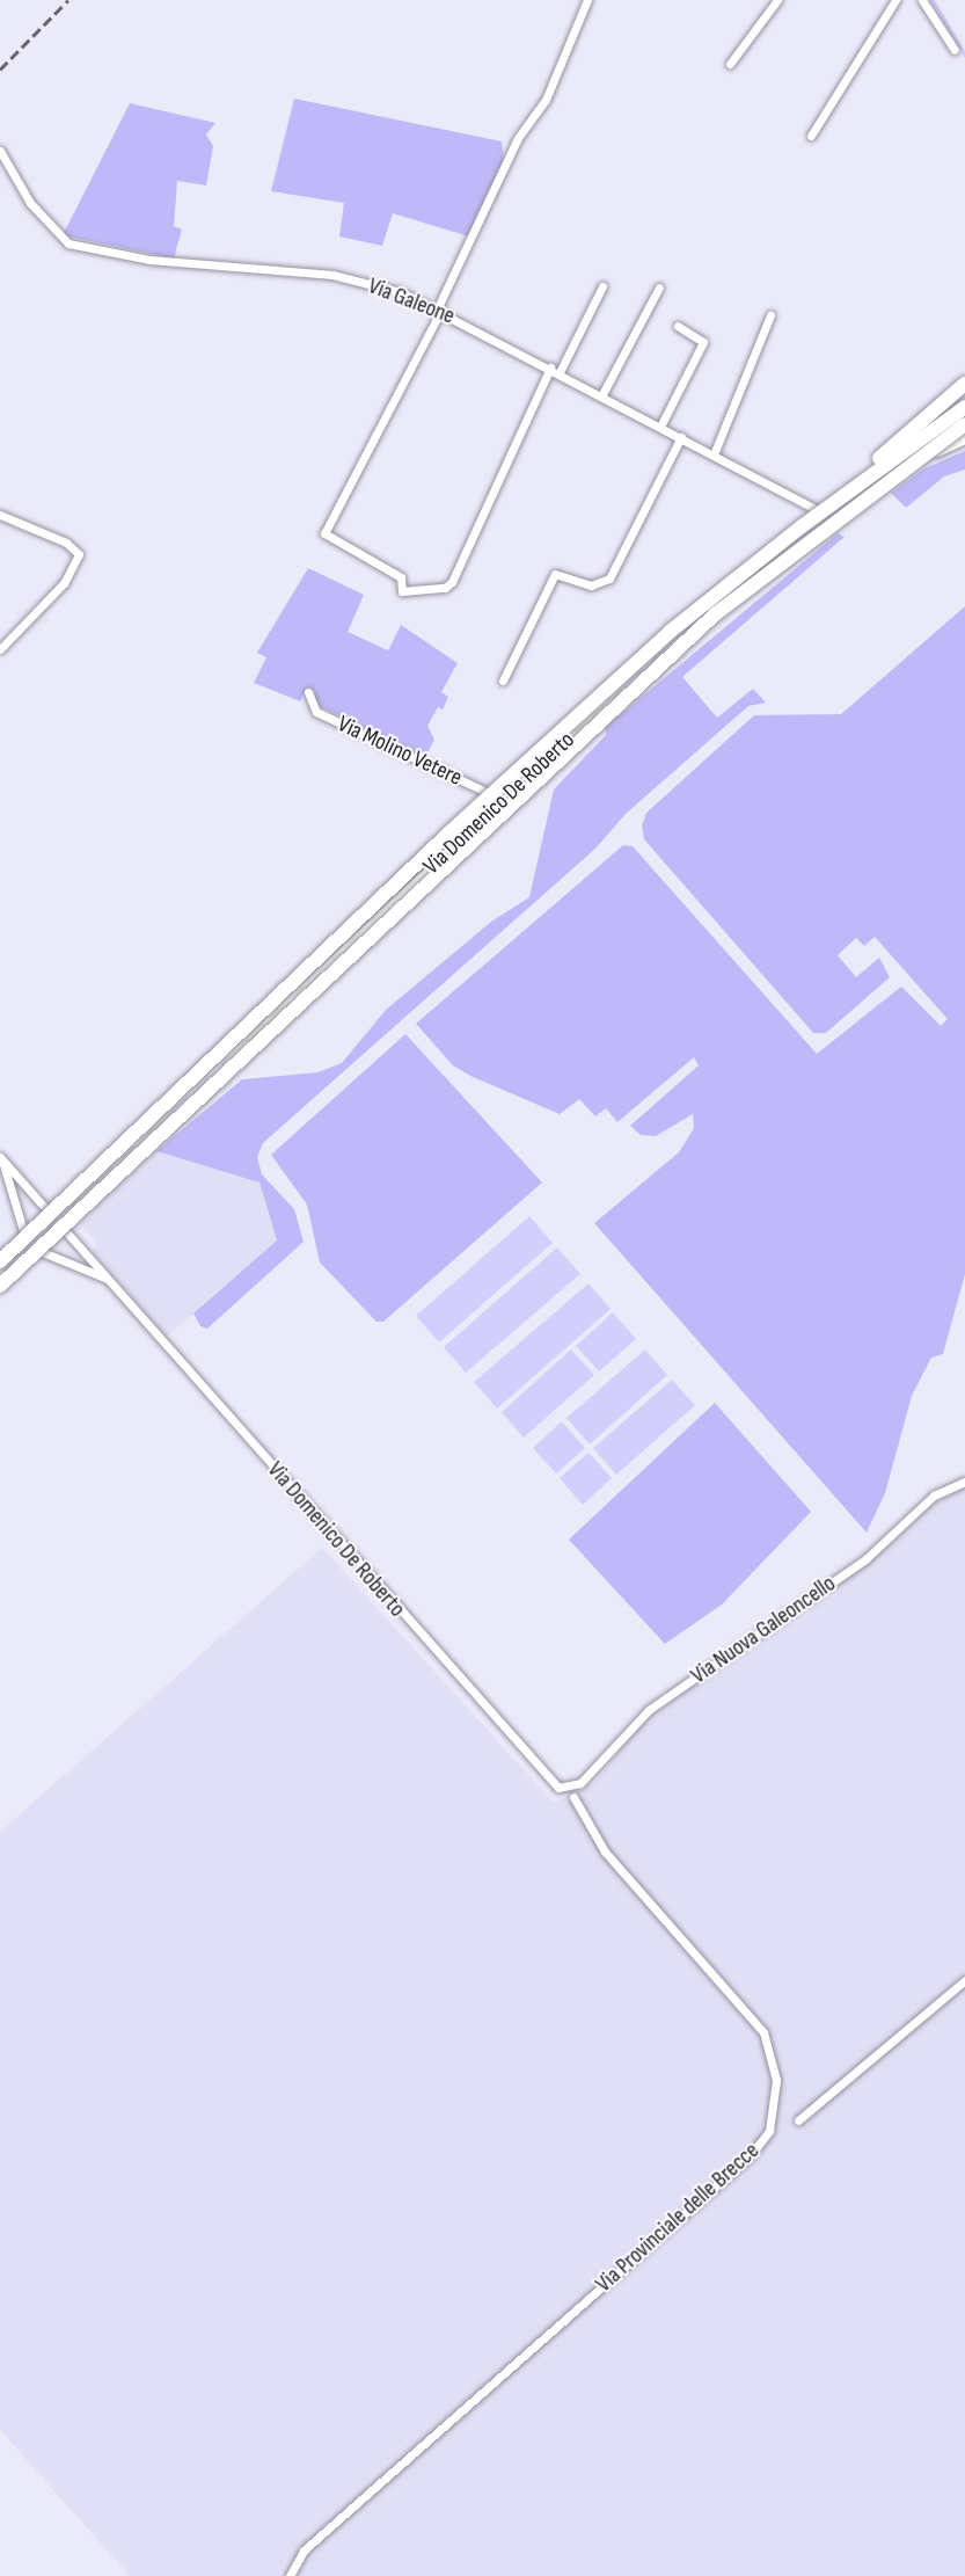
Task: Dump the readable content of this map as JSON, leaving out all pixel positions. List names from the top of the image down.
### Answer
{
  "streets": {
    "street": [
      "Via Galeone",
      "Via Molino Vetere",
      "Via Domenico De Roberto",
      "Via Nuova Galeoncello",
      "Via Provinciale delle Brecce"
    ]
  },
  "crossings": [
    ["Via Galeone", "Via Domenico De Roberto"],
    ["Via Molino Vetere", "Via Domenico De Roberto"],
    ["Via Domenico De Roberto", "Via Nuova Galeoncello"]
  ]
}
